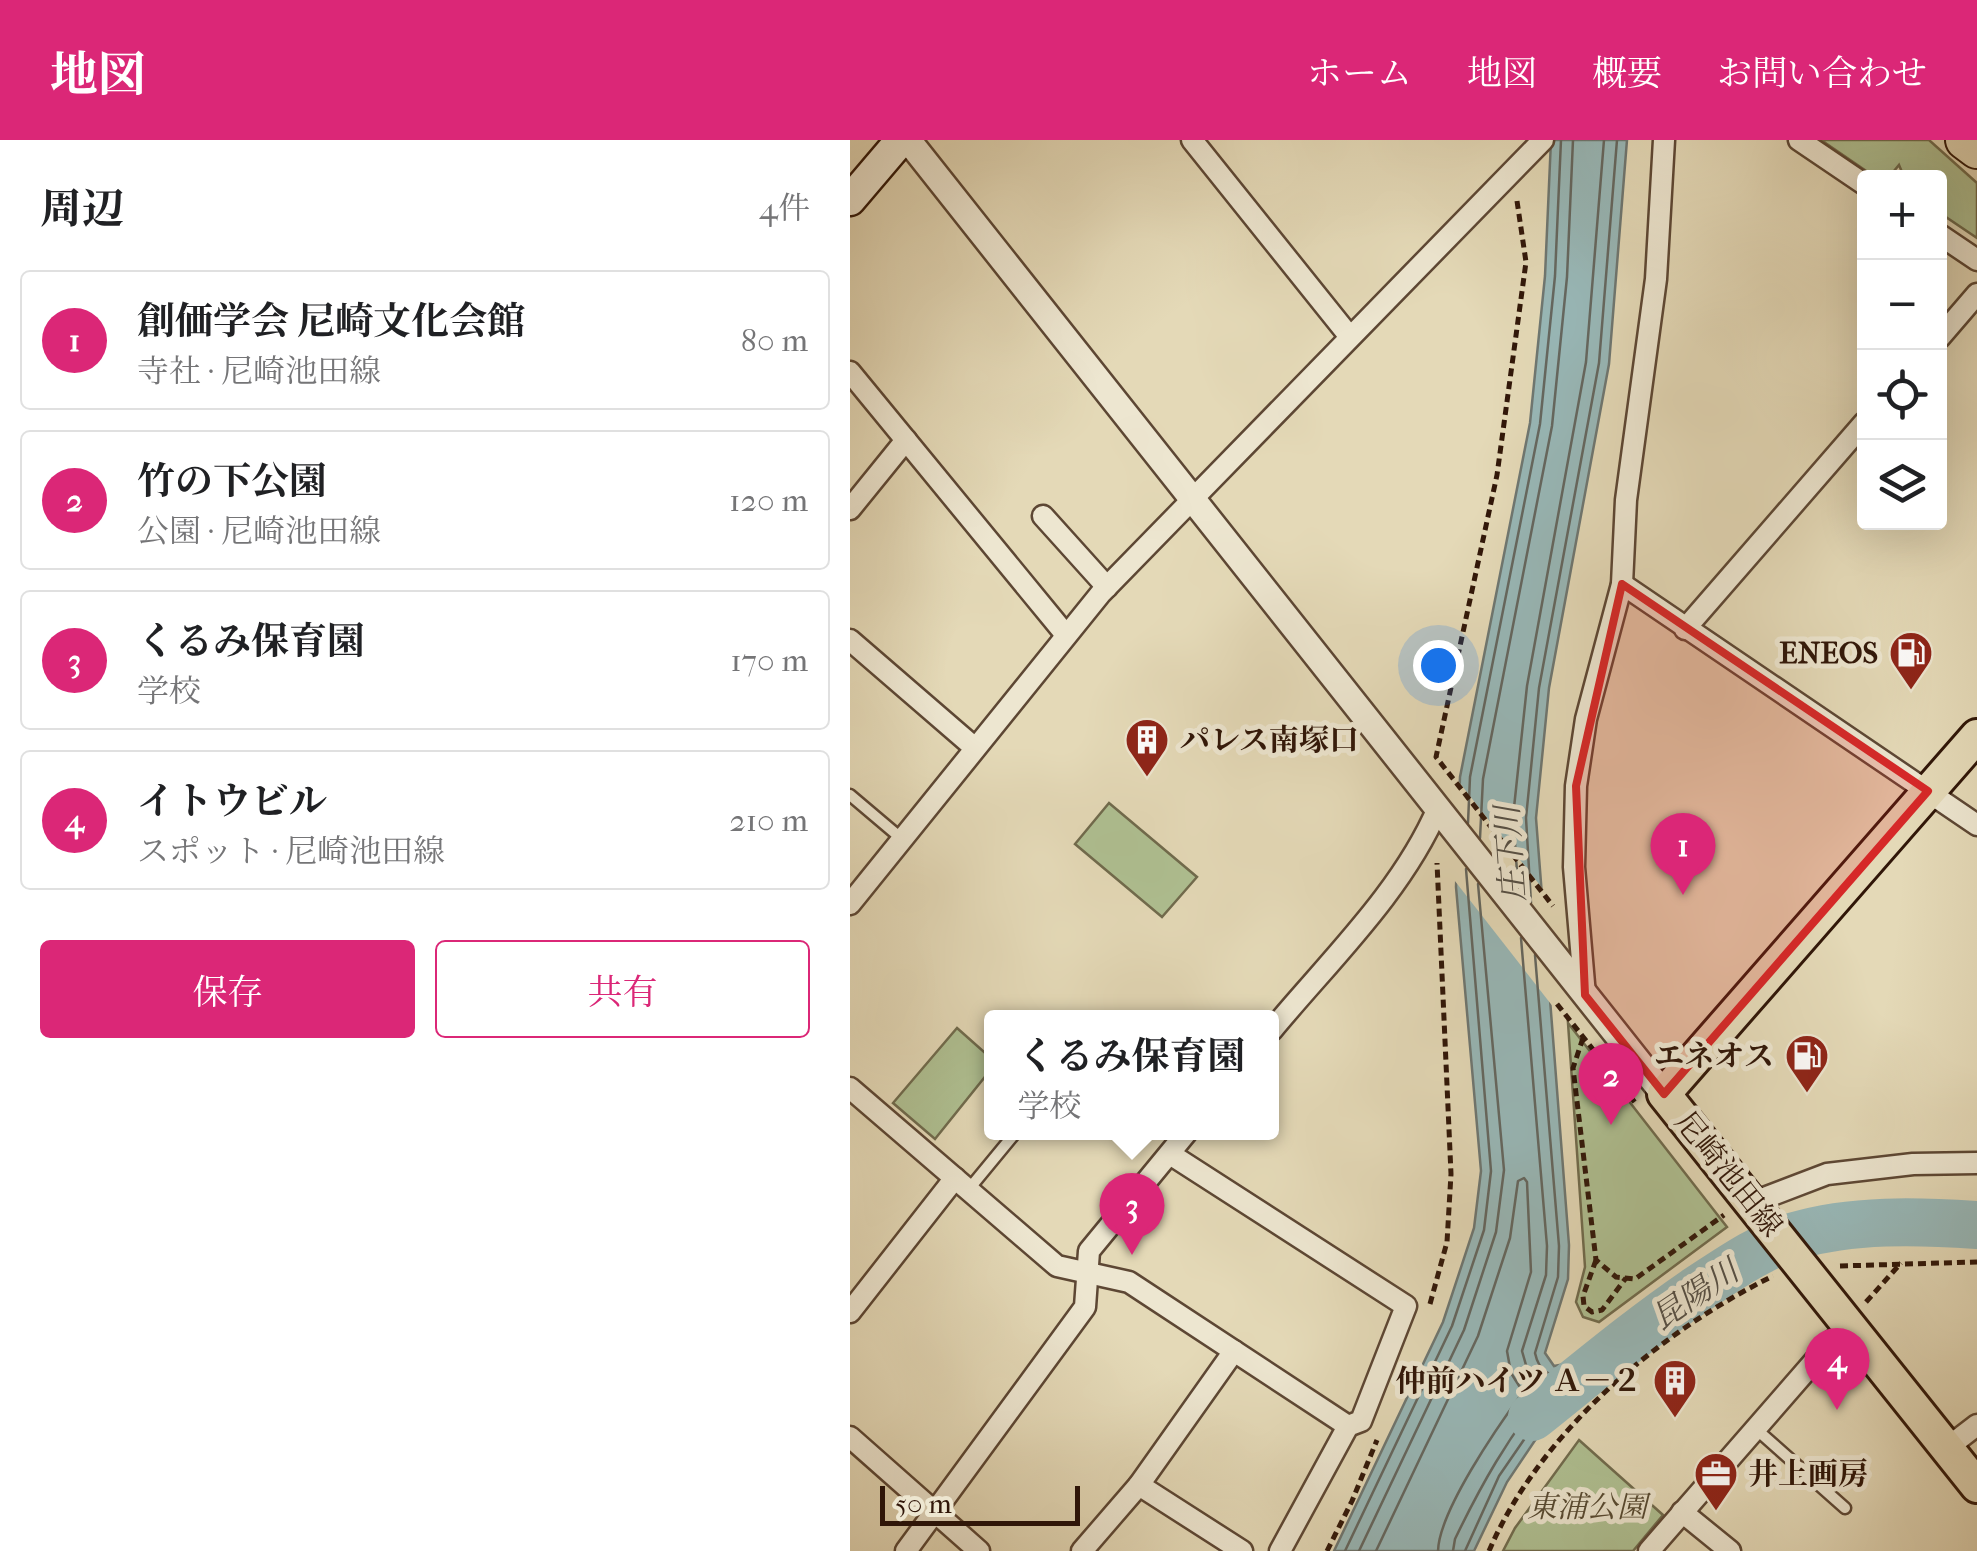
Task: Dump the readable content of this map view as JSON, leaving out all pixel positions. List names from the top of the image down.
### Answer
{
  "streets": {
    "main road": ["尼崎池田線"]
  },
  "water": ["庄下川", "昆陽川"],
  "parks": ["東浦公園"],
  "places": {
    "fuel station": ["ENEOS", "エネオス"],
    "building": ["パレス南塚口", "仲前ハイツ Ａ－２"],
    "office": ["井上画房"]
  },
  "scale_bar": "50 m",
  "page": {
    "header": "地図",
    "nav": [
      "ホーム",
      "地図",
      "概要",
      "お問い合わせ"
    ],
    "heading": ["周辺", "4件"],
    "map_buttons": ["+", "−"],
    "list": [
      {
        "mark": "1",
        "name": "創価学会 尼崎文化会館",
        "note": "寺社 · 尼崎池田線",
        "value": "80 m"
      },
      {
        "mark": "2",
        "name": "竹の下公園",
        "note": "公園 · 尼崎池田線",
        "value": "120 m"
      },
      {
        "mark": "3",
        "name": "くるみ保育園",
        "note": "学校",
        "value": "170 m"
      },
      {
        "mark": "4",
        "name": "イトウビル",
        "note": "スポット · 尼崎池田線",
        "value": "210 m"
      }
    ],
    "pins": [
      "1",
      "2",
      "3",
      "4"
    ],
    "buttons": ["保存", "共有"],
    "popup": ["くるみ保育園", "学校"],
    "scale": "50 m"
  }
}
